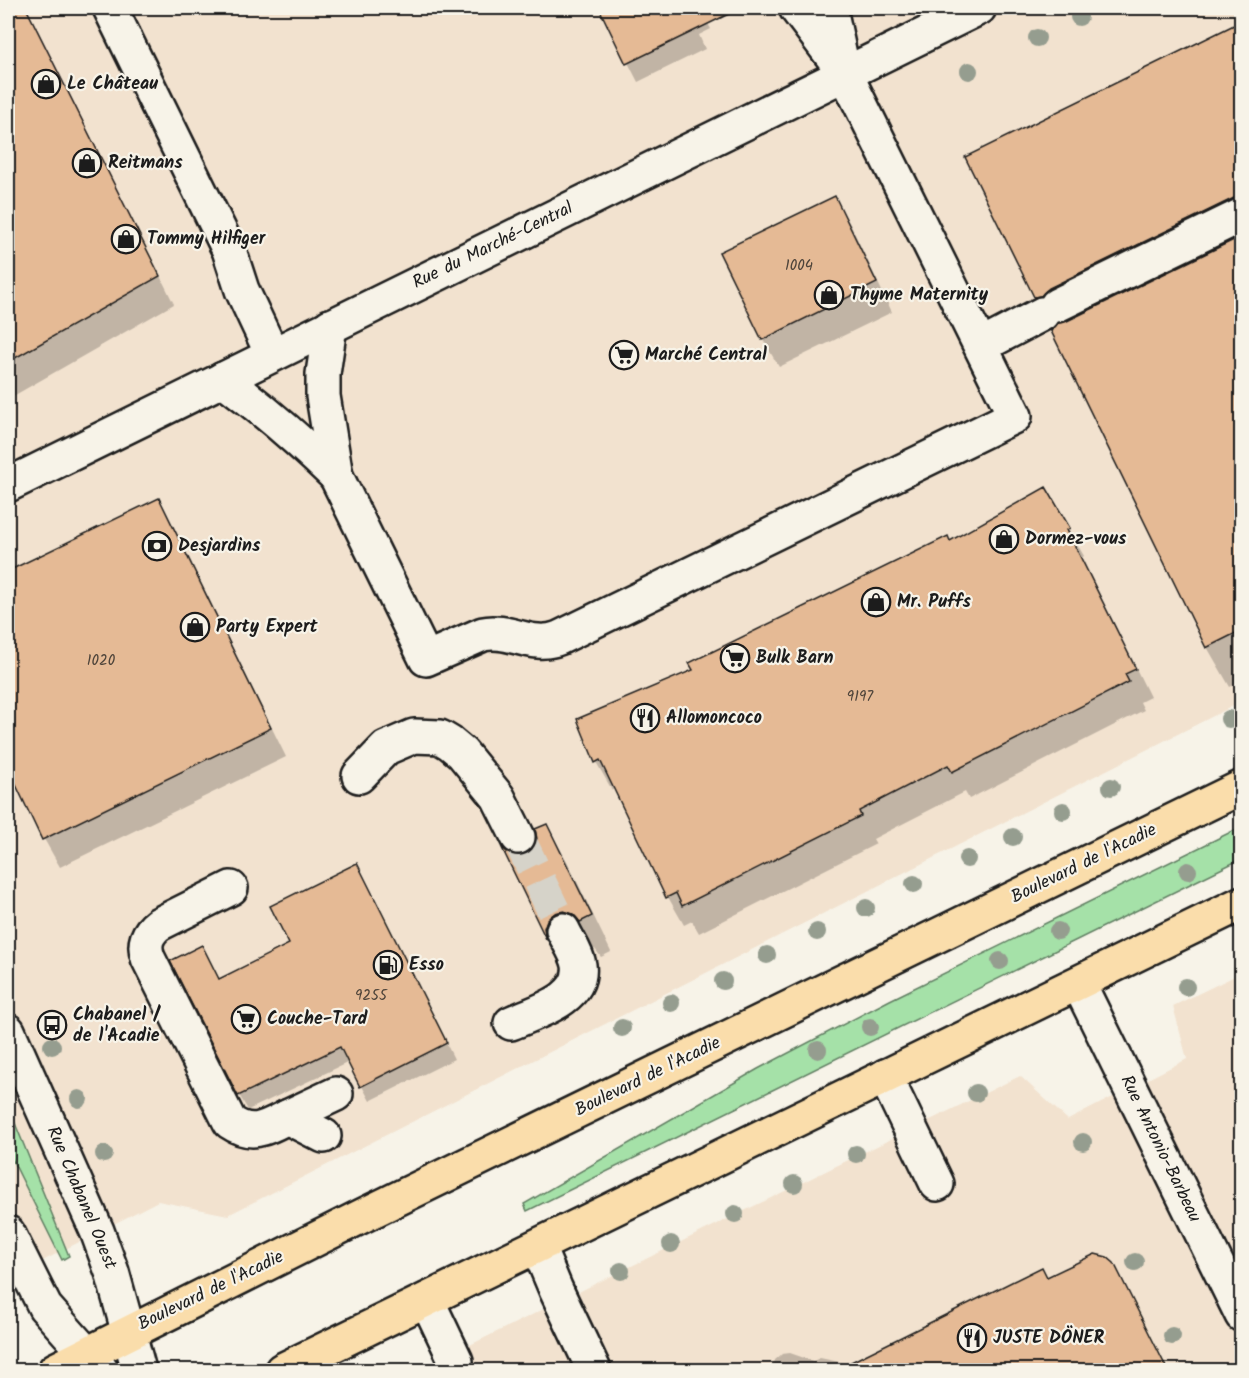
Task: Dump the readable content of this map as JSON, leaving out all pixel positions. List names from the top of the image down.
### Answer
{
  "streets": {
    "main road": ["Boulevard de l'Acadie"],
    "street": ["Rue du Marché-Central", "Rue Antonio-Barbeau", "Rue Chabanel Ouest"]
  },
  "crossings": [
    ["Boulevard de l'Acadie", "Rue Chabanel Ouest"]
  ],
  "places": {
    "shop": [
      "Le Château",
      "Reitmans",
      "Tommy Hilfiger",
      "Thyme Maternity",
      "Dormez-vous",
      "Mr. Puffs",
      "Party Expert"
    ],
    "supermarket": ["Marché Central", "Bulk Barn", "Couche-Tard"],
    "bank": ["Desjardins"],
    "restaurant": ["Allomoncoco", "JUSTE DÖNER"],
    "fuel station": ["Esso"],
    "bus stop": ["Chabanel / de l'Acadie"]
  },
  "house_numbers": [
    "1004",
    "1020",
    "9197",
    "9255"
  ]
}
